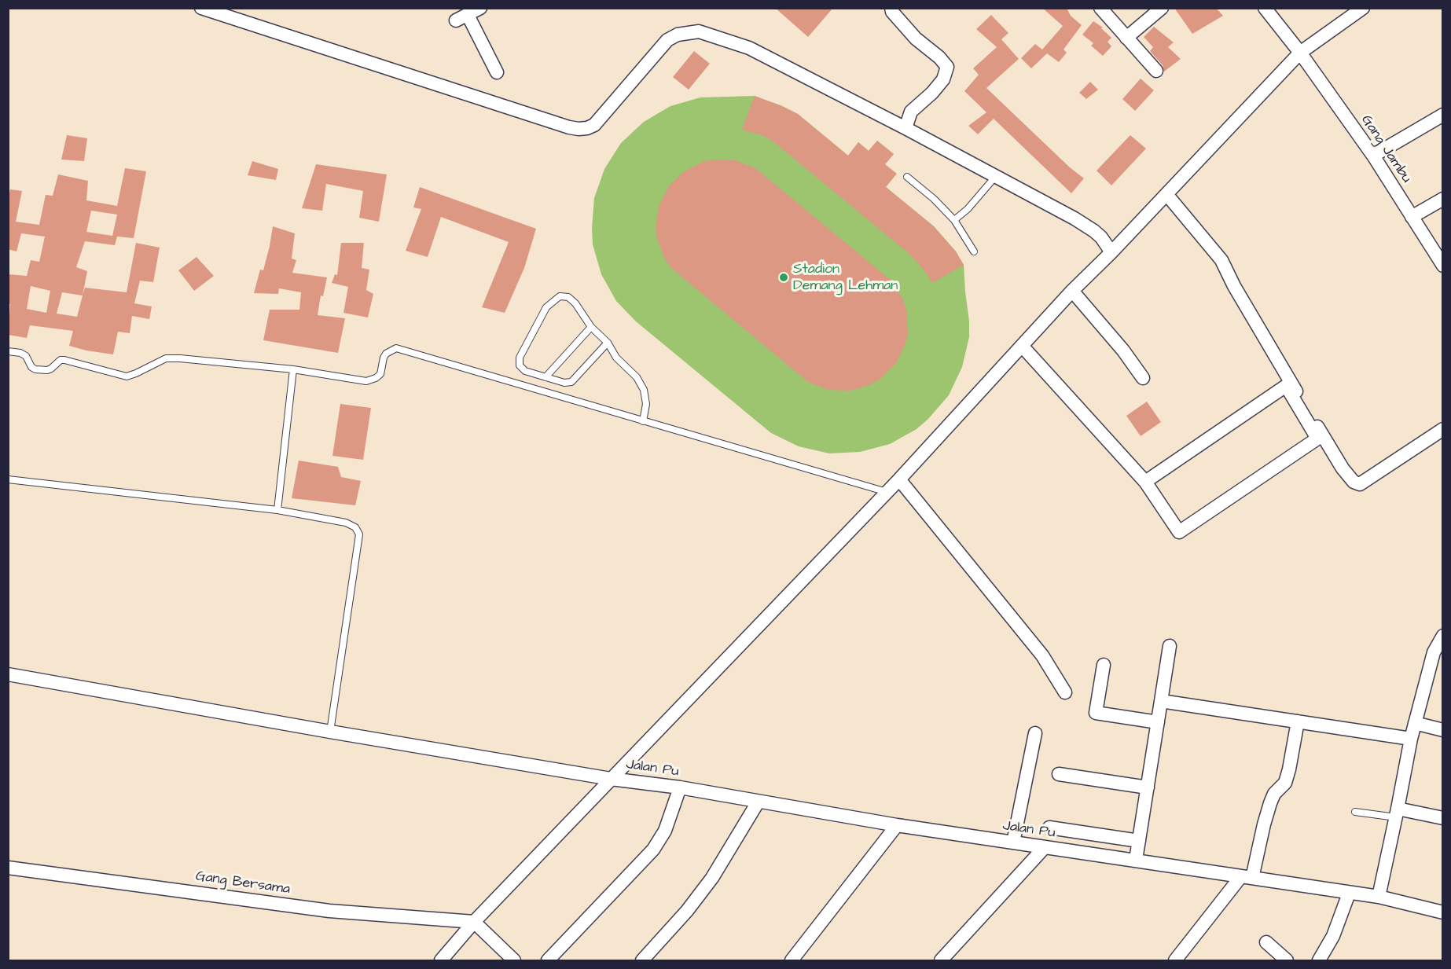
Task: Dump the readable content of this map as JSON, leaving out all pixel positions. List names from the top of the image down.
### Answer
{
  "streets": {
    "street": ["Gang Jambu", "Jalan Pu", "Gang Bersama"]
  },
  "places": ["Stadion Demang Lehman"]
}
